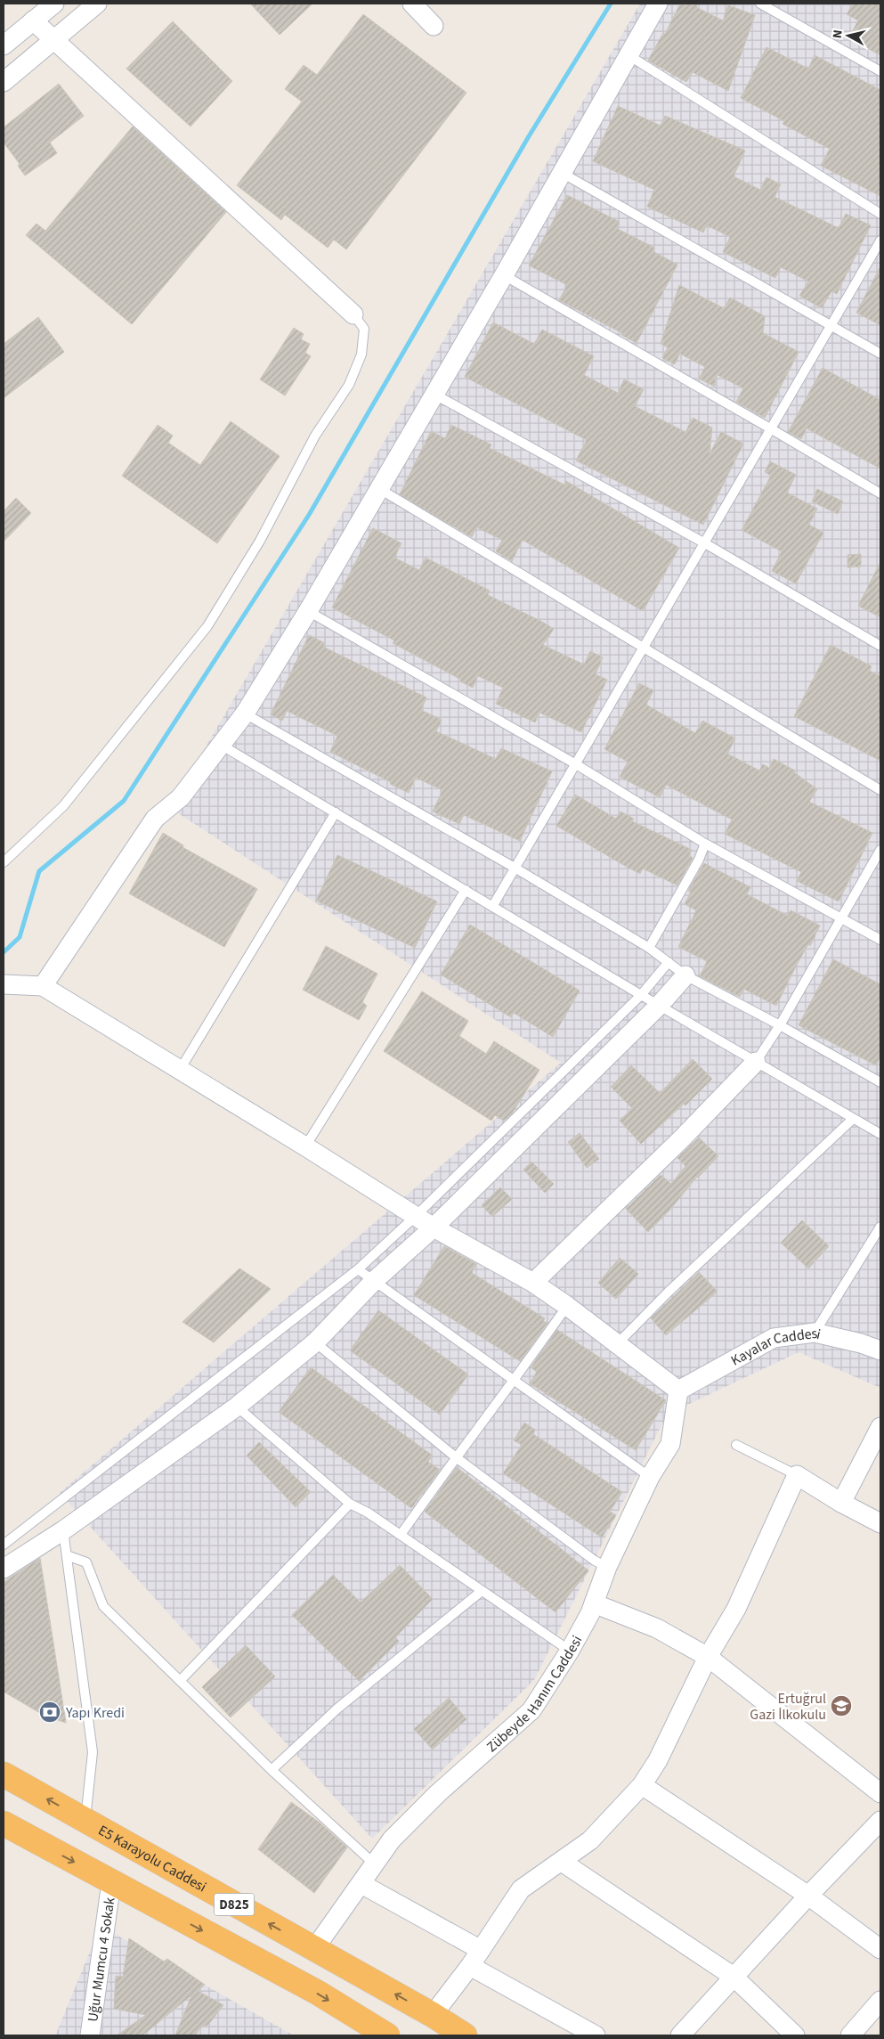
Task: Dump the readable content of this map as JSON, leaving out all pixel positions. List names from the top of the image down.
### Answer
{
  "streets": {
    "highway": ["E5 Karayolu Caddesi", "D825"],
    "street": ["Kayalar Caddesi", "Zübeyde Hanım Caddesi", "Uğur Mumcu 4 Sokak"]
  },
  "crossings": [
    ["Kayalar Caddesi", "Zübeyde Hanım Caddesi"],
    ["Zübeyde Hanım Caddesi", "E5 Karayolu Caddesi"],
    ["D825", "Uğur Mumcu 4 Sokak"]
  ],
  "places": {
    "school or university": ["Ertuğrul Gazi İlkokulu"],
    "bank": ["Yapı Kredi"]
  },
  "north": "left"
}
